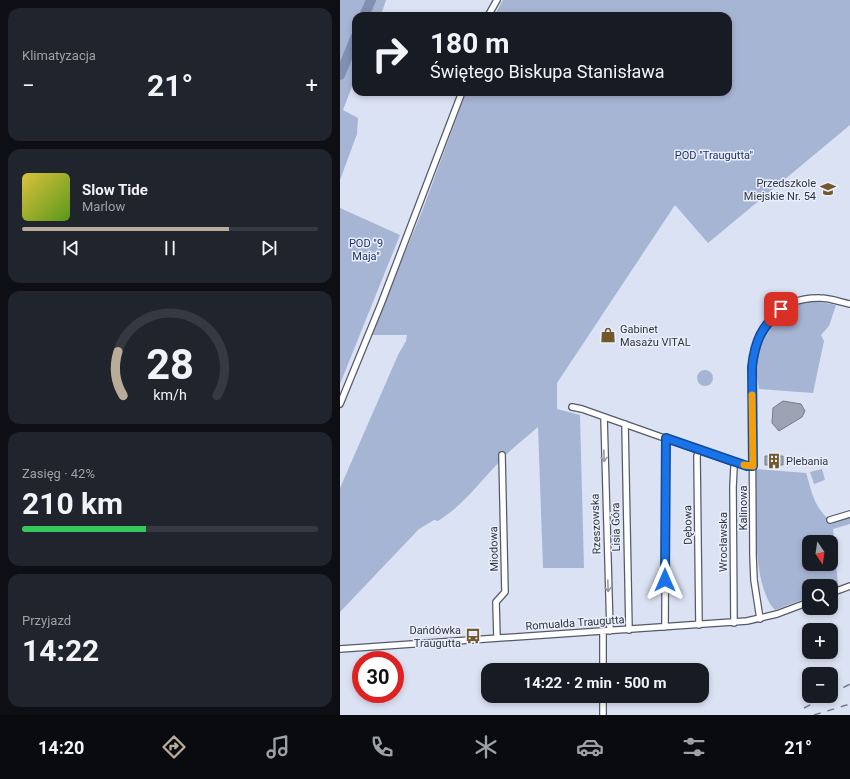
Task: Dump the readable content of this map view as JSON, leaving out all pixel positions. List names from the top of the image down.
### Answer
{
  "streets": {
    "street": [
      "Kalinowa",
      "Rzeszowska",
      "Dębowa",
      "Lisia Góra",
      "Wrocławska",
      "Miodowa",
      "Romualda Traugutta"
    ]
  },
  "crossings": [
    ["Kalinowa", "Romualda Traugutta"],
    ["Rzeszowska", "Romualda Traugutta"],
    ["Dębowa", "Romualda Traugutta"],
    ["Lisia Góra", "Romualda Traugutta"],
    ["Wrocławska", "Romualda Traugutta"],
    ["Miodowa", "Romualda Traugutta"]
  ],
  "one_way": ["Rzeszowska"],
  "parks": ["POD \"Traugutta\"", "POD \"9 Maja\""],
  "places": {
    "school or university": ["Przedszkole Miejskie Nr. 54"],
    "shop": ["Gabinet Masażu VITAL"],
    "building": ["Plebania"],
    "bus stop": ["Dańdówka Traugutta"]
  },
  "north": "bottom",
  "page": {
    "tile": [
      "Klimatyzacja",
      ["Zasięg · 42%", "210 km"],
      ["Przyjazd", "14:22"]
    ],
    "turn": ["180 m", "Świętego Biskupa Stanisława"],
    "heat": ["−", "21°", "+"],
    "song": ["Slow Tide", "Marlow"],
    "map_buttons": ["+", "−"],
    "limit": "30",
    "trip": "14:22 · 2 min · 500 m",
    "tabs": ["14:20", "21°"],
    "gauge": ["28", "km/h"]
  }
}
